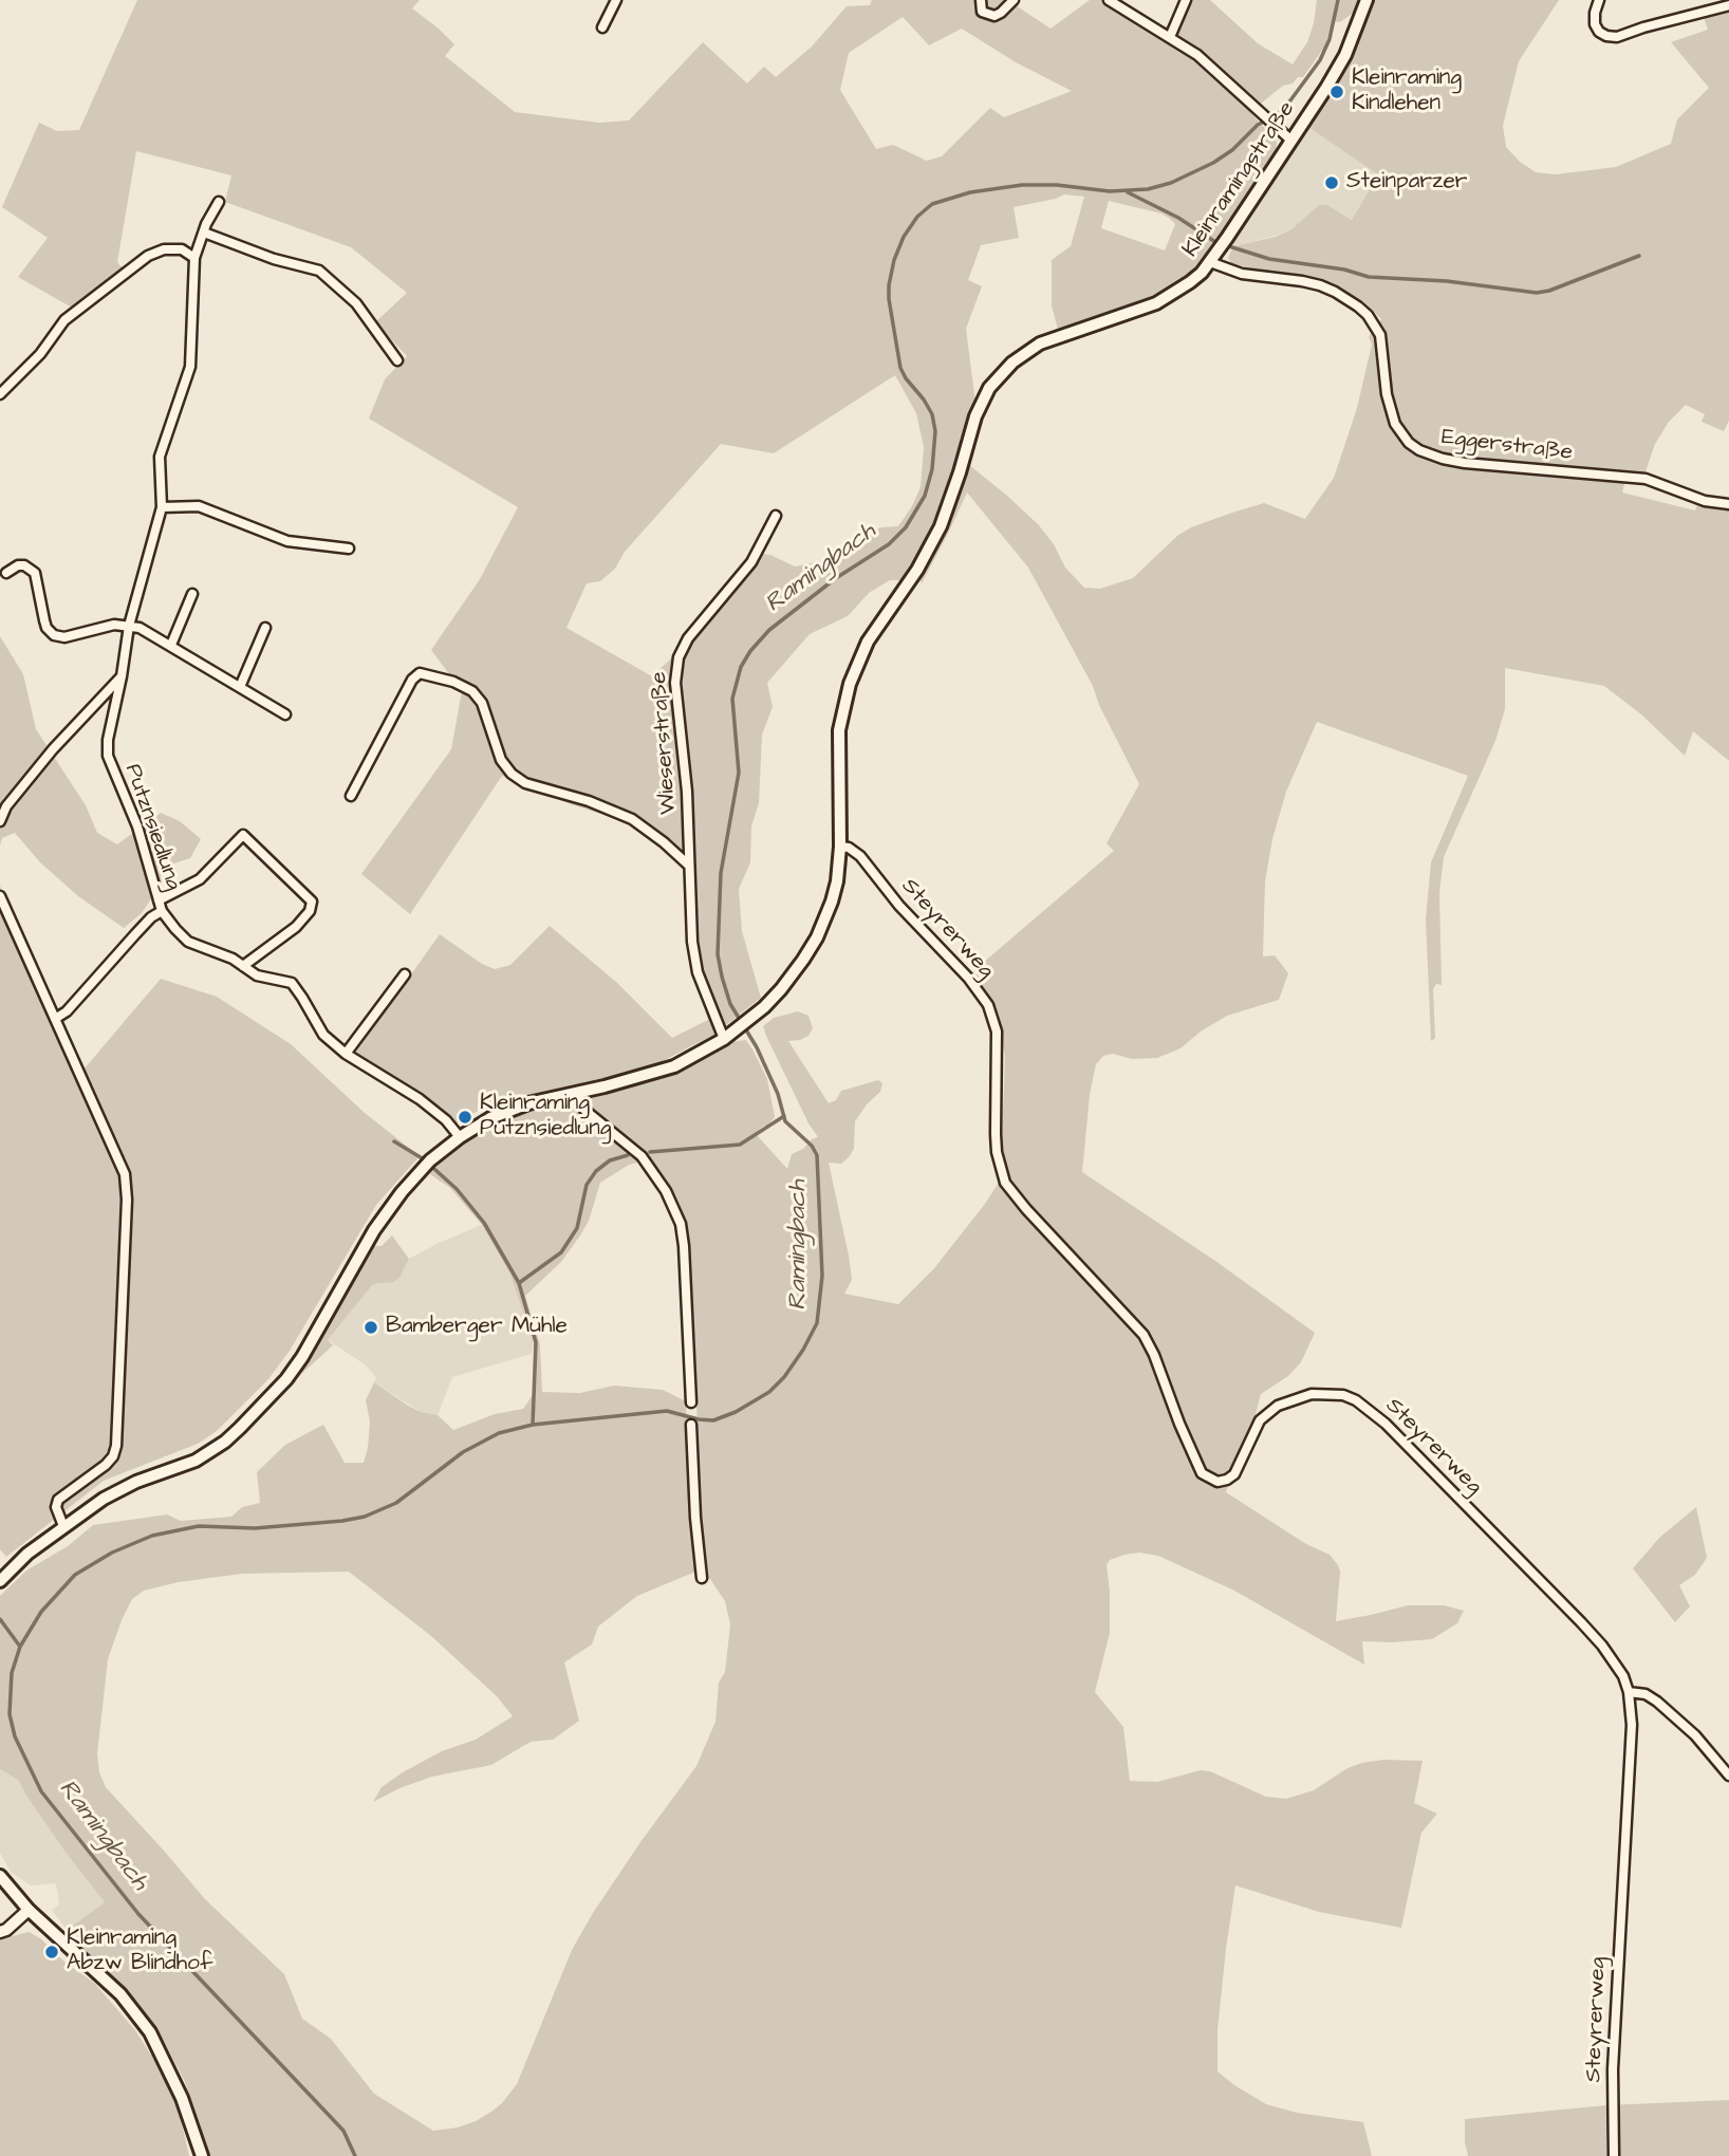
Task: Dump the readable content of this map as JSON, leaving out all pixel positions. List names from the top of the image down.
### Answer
{
  "streets": {
    "main road": ["Kleinramingstraße"],
    "street": [
      "Eggerstraße",
      "Wieserstraße",
      "Putznsiedlung",
      "Steyrerweg"
    ]
  },
  "crossings": [
    ["Kleinramingstraße", "Eggerstraße"],
    ["Kleinramingstraße", "Wieserstraße"],
    ["Kleinramingstraße", "Putznsiedlung"],
    ["Kleinramingstraße", "Steyrerweg"]
  ],
  "water": ["Ramingbach"],
  "places": [
    "Kleinraming Kindlehen",
    "Steinparzer",
    "Kleinraming Putznsiedlung",
    "Bamberger Mühle",
    "Kleinraming Abzw Blindhof"
  ]
}
